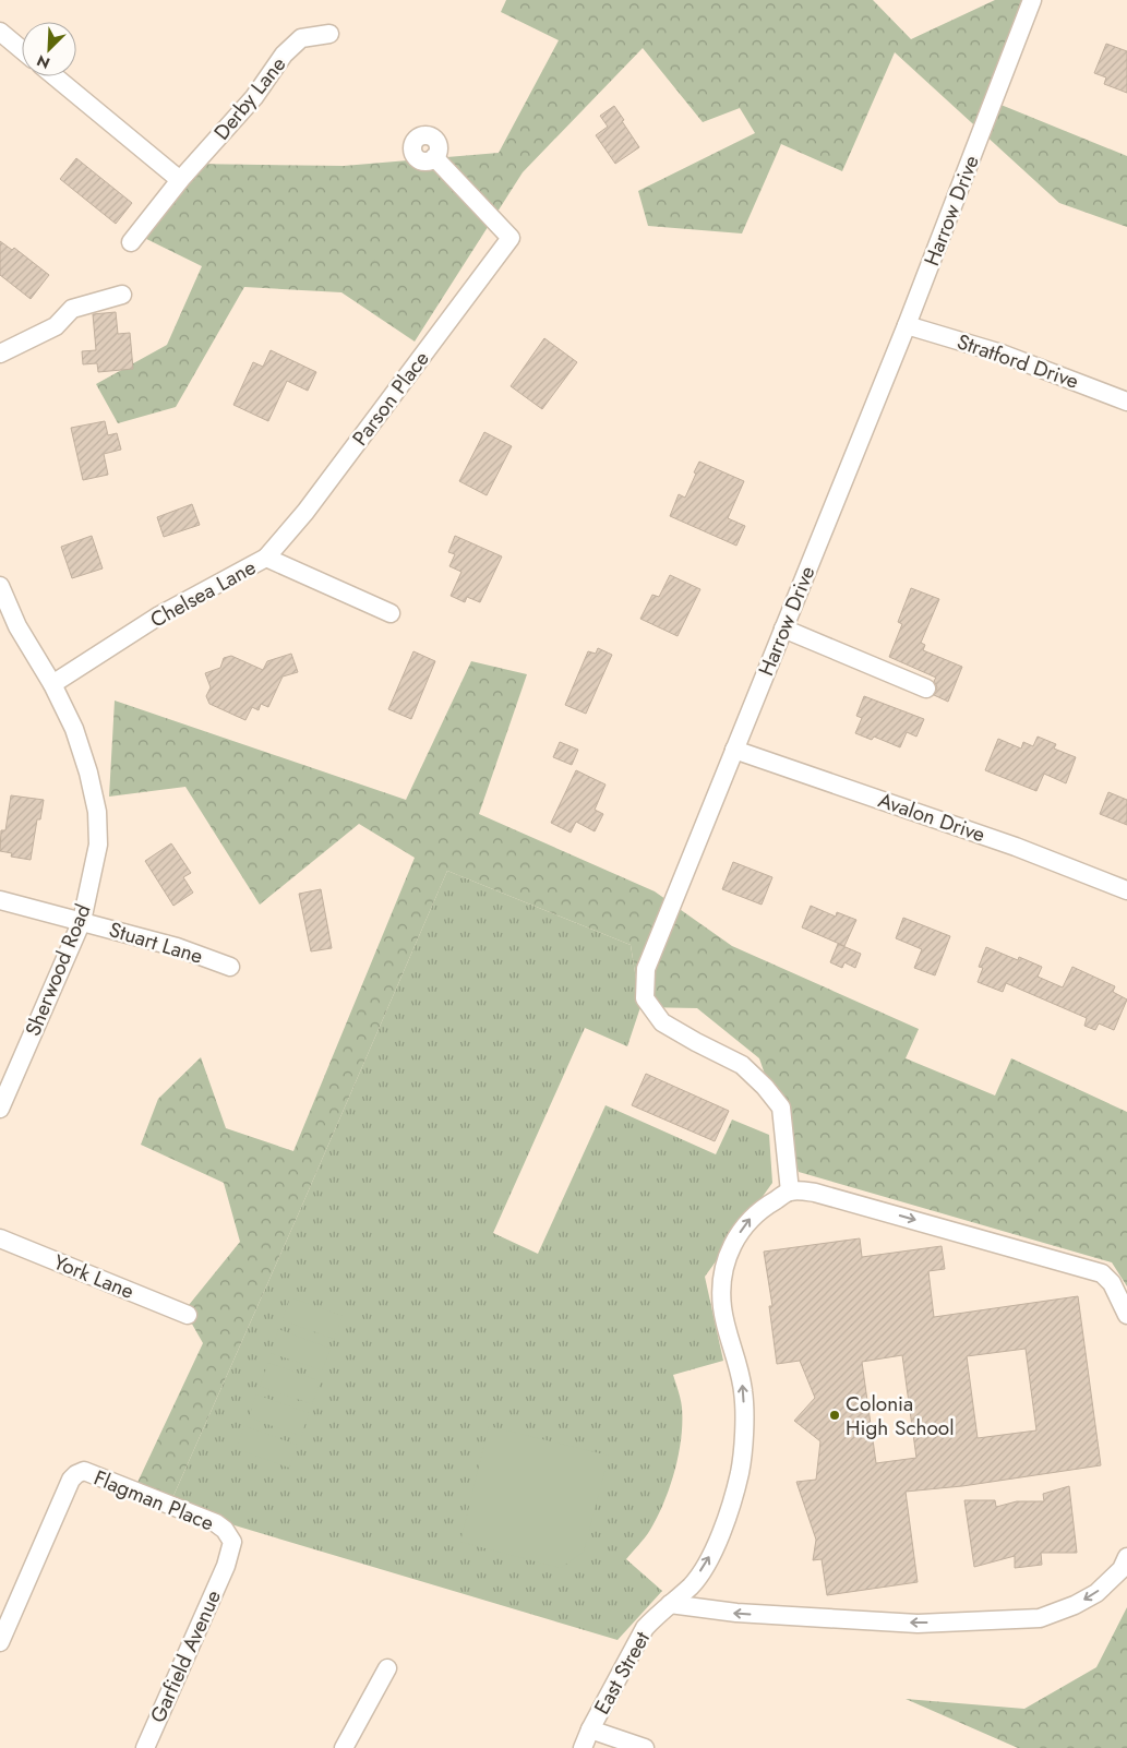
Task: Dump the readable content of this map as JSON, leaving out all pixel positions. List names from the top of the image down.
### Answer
{
  "streets": {
    "street": [
      "Derby Lane",
      "Harrow Drive",
      "Stratford Drive",
      "Parson Place",
      "Chelsea Lane",
      "Avalon Drive",
      "Stuart Lane",
      "Sherwood Road",
      "York Lane",
      "Flagman Place",
      "Garfield Avenue",
      "East Street"
    ]
  },
  "crossings": [
    ["Harrow Drive", "Stratford Drive"],
    ["Harrow Drive", "Avalon Drive"],
    ["Harrow Drive", "East Street"],
    ["Parson Place", "Chelsea Lane"],
    ["Chelsea Lane", "Sherwood Road"],
    ["Stuart Lane", "Sherwood Road"],
    ["Flagman Place", "Garfield Avenue"]
  ],
  "one_way": ["East Street"],
  "places": ["Colonia High School"],
  "north": "bottom left"
}
